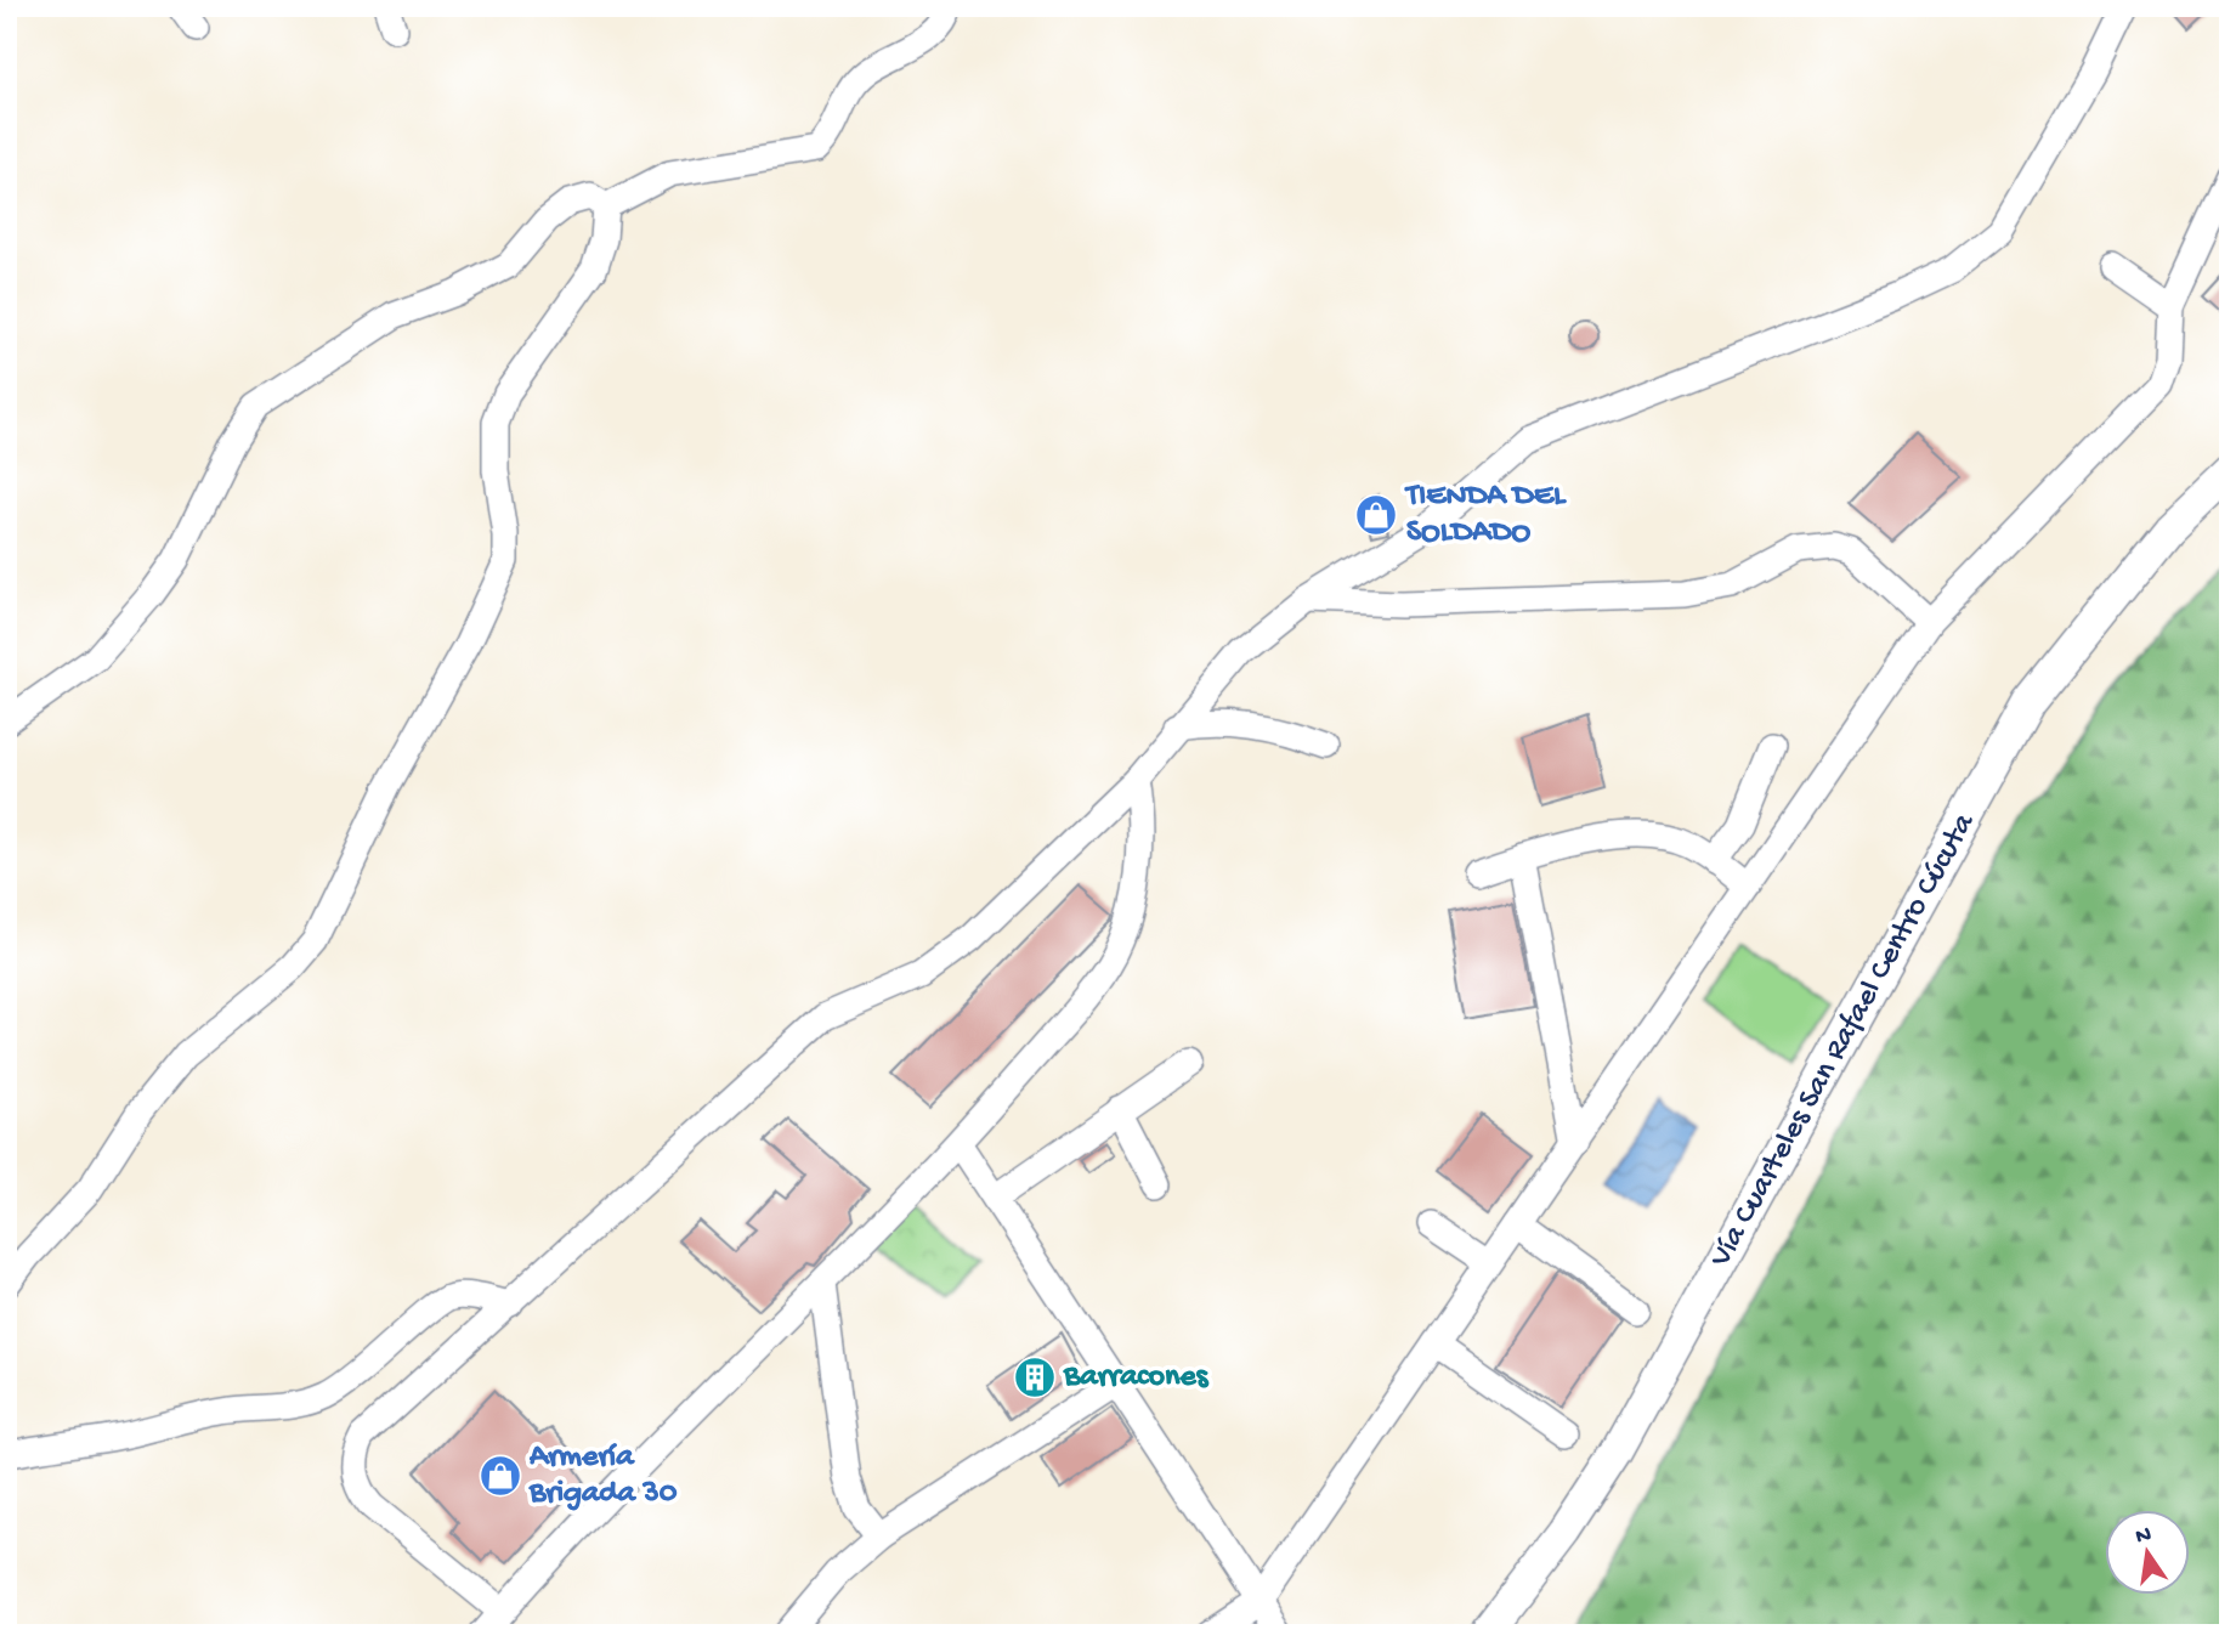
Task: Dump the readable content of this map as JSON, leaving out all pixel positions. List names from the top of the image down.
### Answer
{
  "streets": {
    "main road": ["Vía Cuarteles San Rafael Centro Cúcuta"]
  },
  "places": {
    "shop": ["TIENDA DEL SOLDADO", "Armería Brigada 30"],
    "building": ["Barracones"]
  },
  "north": "top"
}
